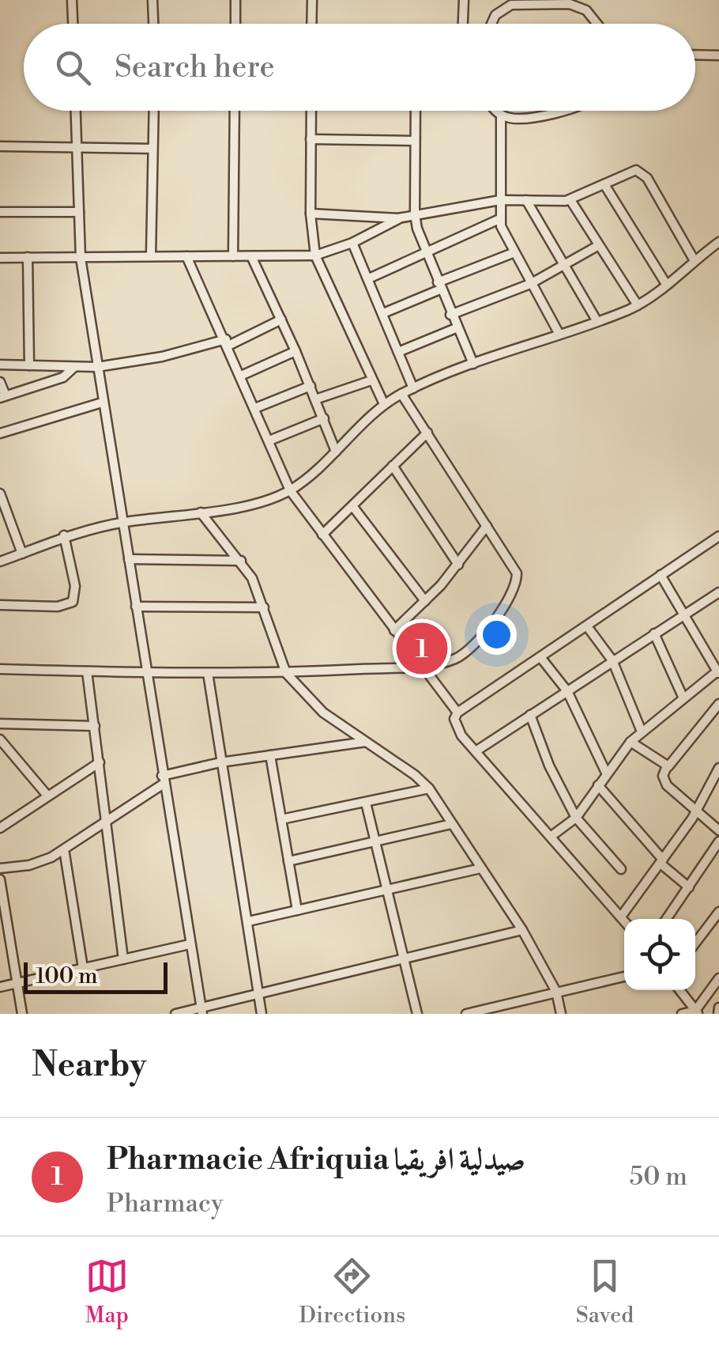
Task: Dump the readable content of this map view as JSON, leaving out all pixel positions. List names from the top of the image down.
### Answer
{
  "scale_bar": "100 m",
  "page": {
    "search": "Search here",
    "pins": "1",
    "scale": "100 m",
    "heading": "Nearby",
    "list": [
      {
        "mark": "1",
        "name": "Pharmacie Afriquia صيدلية افريقيا",
        "note": "Pharmacy",
        "value": "50 m"
      }
    ],
    "nav": ["Map", "Directions", "Saved"]
  }
}
